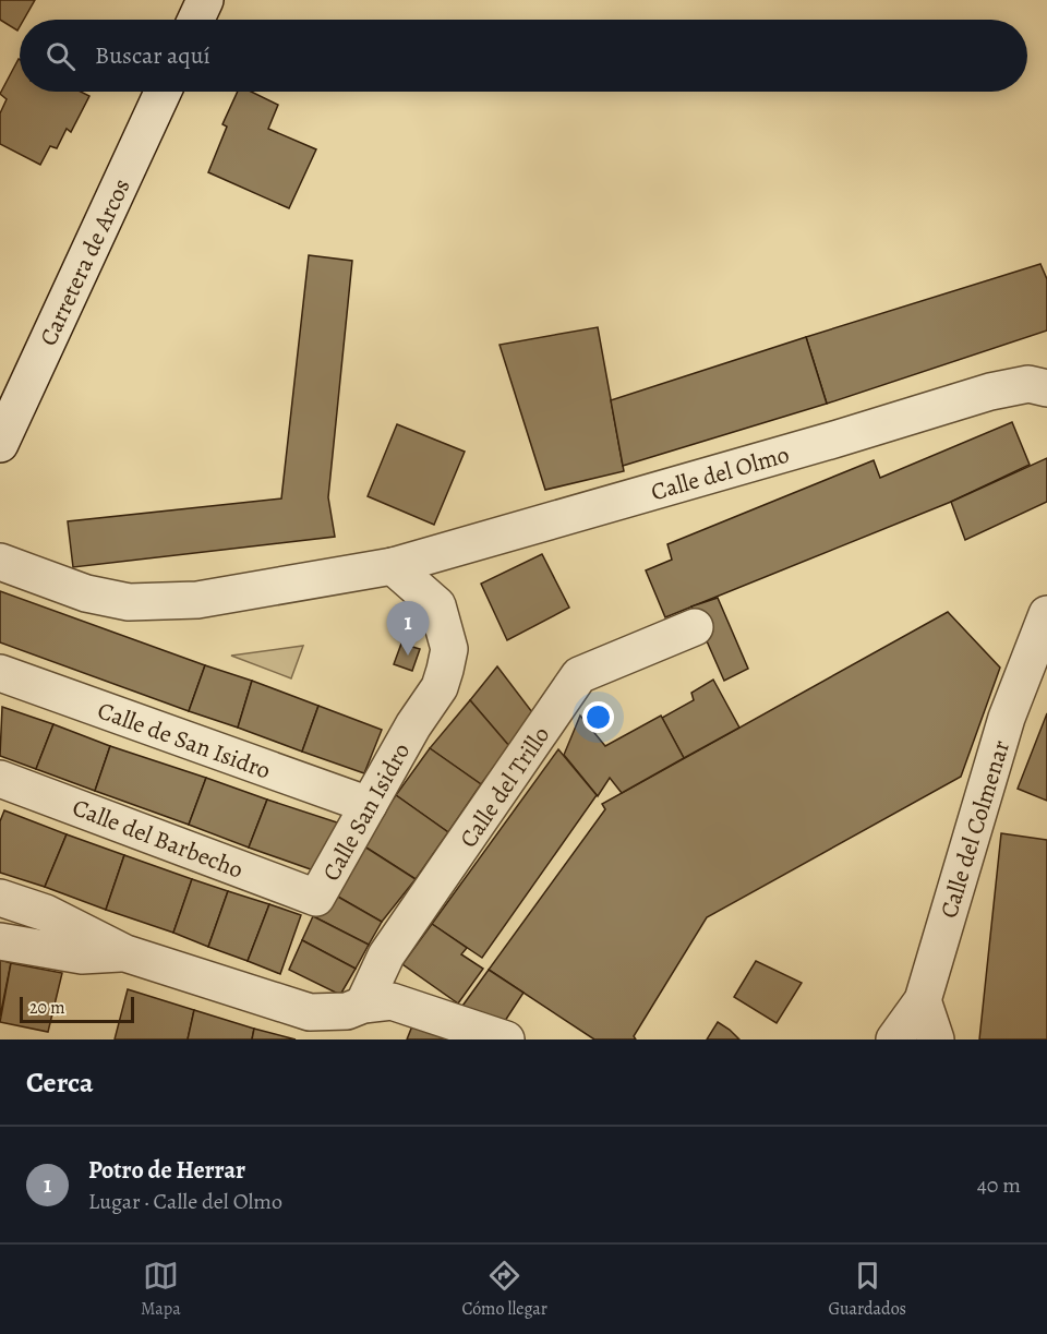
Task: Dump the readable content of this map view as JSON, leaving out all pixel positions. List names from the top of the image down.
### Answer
{
  "streets": {
    "street": [
      "Carretera de Arcos",
      "Calle del Olmo",
      "Calle de San Isidro",
      "Calle del Trillo",
      "Calle San Isidro",
      "Calle del Colmenar",
      "Calle del Barbecho"
    ]
  },
  "crossings": [
    ["Calle del Olmo", "Calle San Isidro"],
    ["Calle de San Isidro", "Calle San Isidro"],
    ["Calle San Isidro", "Calle del Barbecho"]
  ],
  "scale_bar": "20 m",
  "page": {
    "search": "Buscar aquí",
    "pins": "1",
    "scale": "20 m",
    "heading": "Cerca",
    "list": [
      {
        "mark": "1",
        "name": "Potro de Herrar",
        "note": "Lugar · Calle del Olmo",
        "value": "40 m"
      }
    ],
    "nav": ["Mapa", "Cómo llegar", "Guardados"]
  }
}
